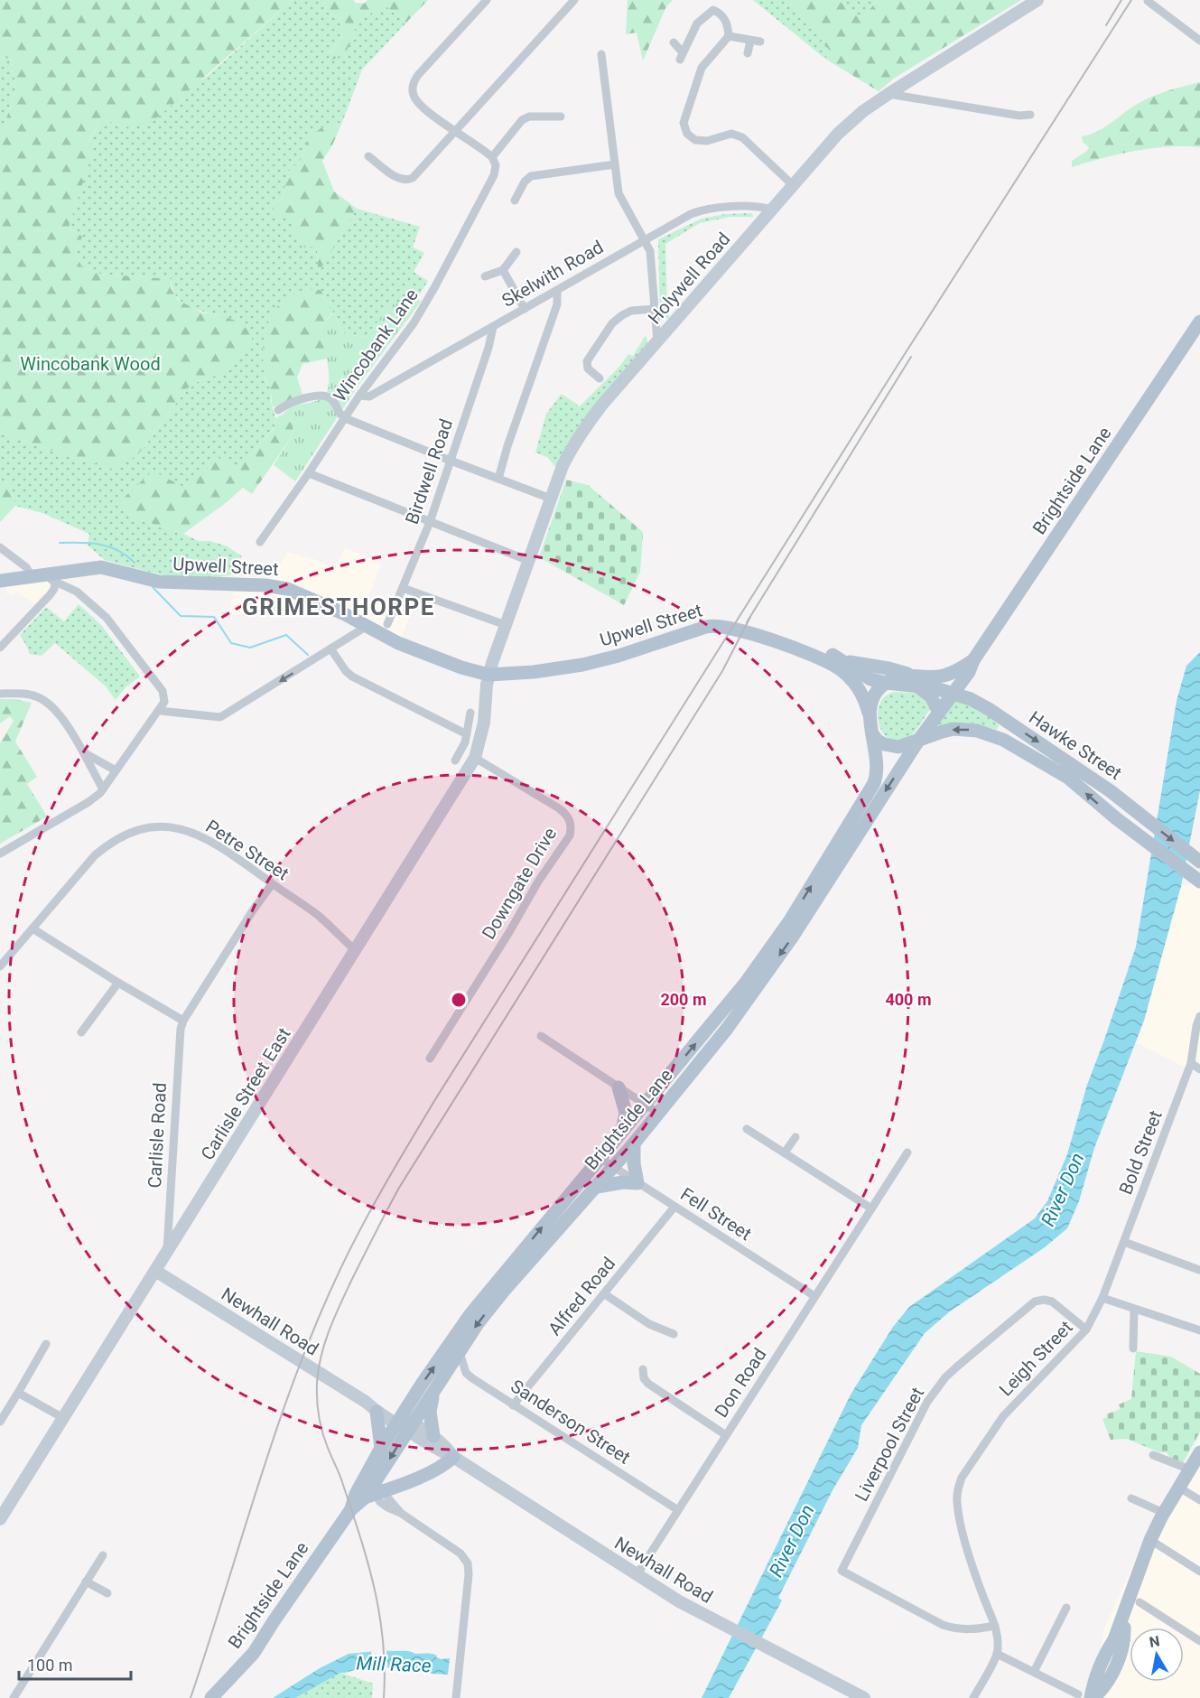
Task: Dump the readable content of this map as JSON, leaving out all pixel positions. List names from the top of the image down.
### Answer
{
  "streets": {
    "main road": [
      "Holywell Road",
      "Brightside Lane",
      "Upwell Street",
      "Hawke Street",
      "Carlisle Street East",
      "Newhall Road"
    ],
    "street": [
      "Skelwith Road",
      "Wincobank Lane",
      "Birdwell Road",
      "Petre Street",
      "Downgate Drive",
      "Carlisle Road",
      "Bold Street",
      "Fell Street",
      "Alfred Road",
      "Leigh Street",
      "Don Road",
      "Sanderson Street",
      "Liverpool Street"
    ]
  },
  "crossings": [
    ["Skelwith Road", "Holywell Road"],
    ["Skelwith Road", "Wincobank Lane"],
    ["Skelwith Road", "Birdwell Road"],
    ["Holywell Road", "Upwell Street"],
    ["Holywell Road", "Carlisle Street East"],
    ["Brightside Lane", "Upwell Street"],
    ["Brightside Lane", "Hawke Street"],
    ["Brightside Lane", "Fell Street"],
    ["Brightside Lane", "Newhall Road"],
    ["Brightside Lane", "Sanderson Street"],
    ["Upwell Street", "Hawke Street"],
    ["Upwell Street", "Carlisle Street East"],
    ["Petre Street", "Carlisle Street East"],
    ["Downgate Drive", "Carlisle Street East"],
    ["Carlisle Street East", "Carlisle Road"],
    ["Carlisle Street East", "Newhall Road"],
    ["Bold Street", "Leigh Street"],
    ["Fell Street", "Alfred Road"],
    ["Fell Street", "Don Road"],
    ["Alfred Road", "Sanderson Street"],
    ["Newhall Road", "Don Road"],
    ["Leigh Street", "Liverpool Street"],
    ["Don Road", "Sanderson Street"]
  ],
  "districts": ["GRIMESTHORPE"],
  "water": ["River Don", "Mill Race"],
  "parks": ["Wincobank Wood"],
  "scale_bar": "100 m",
  "north": "top",
  "rings": ["200 m", "400 m"]
}
